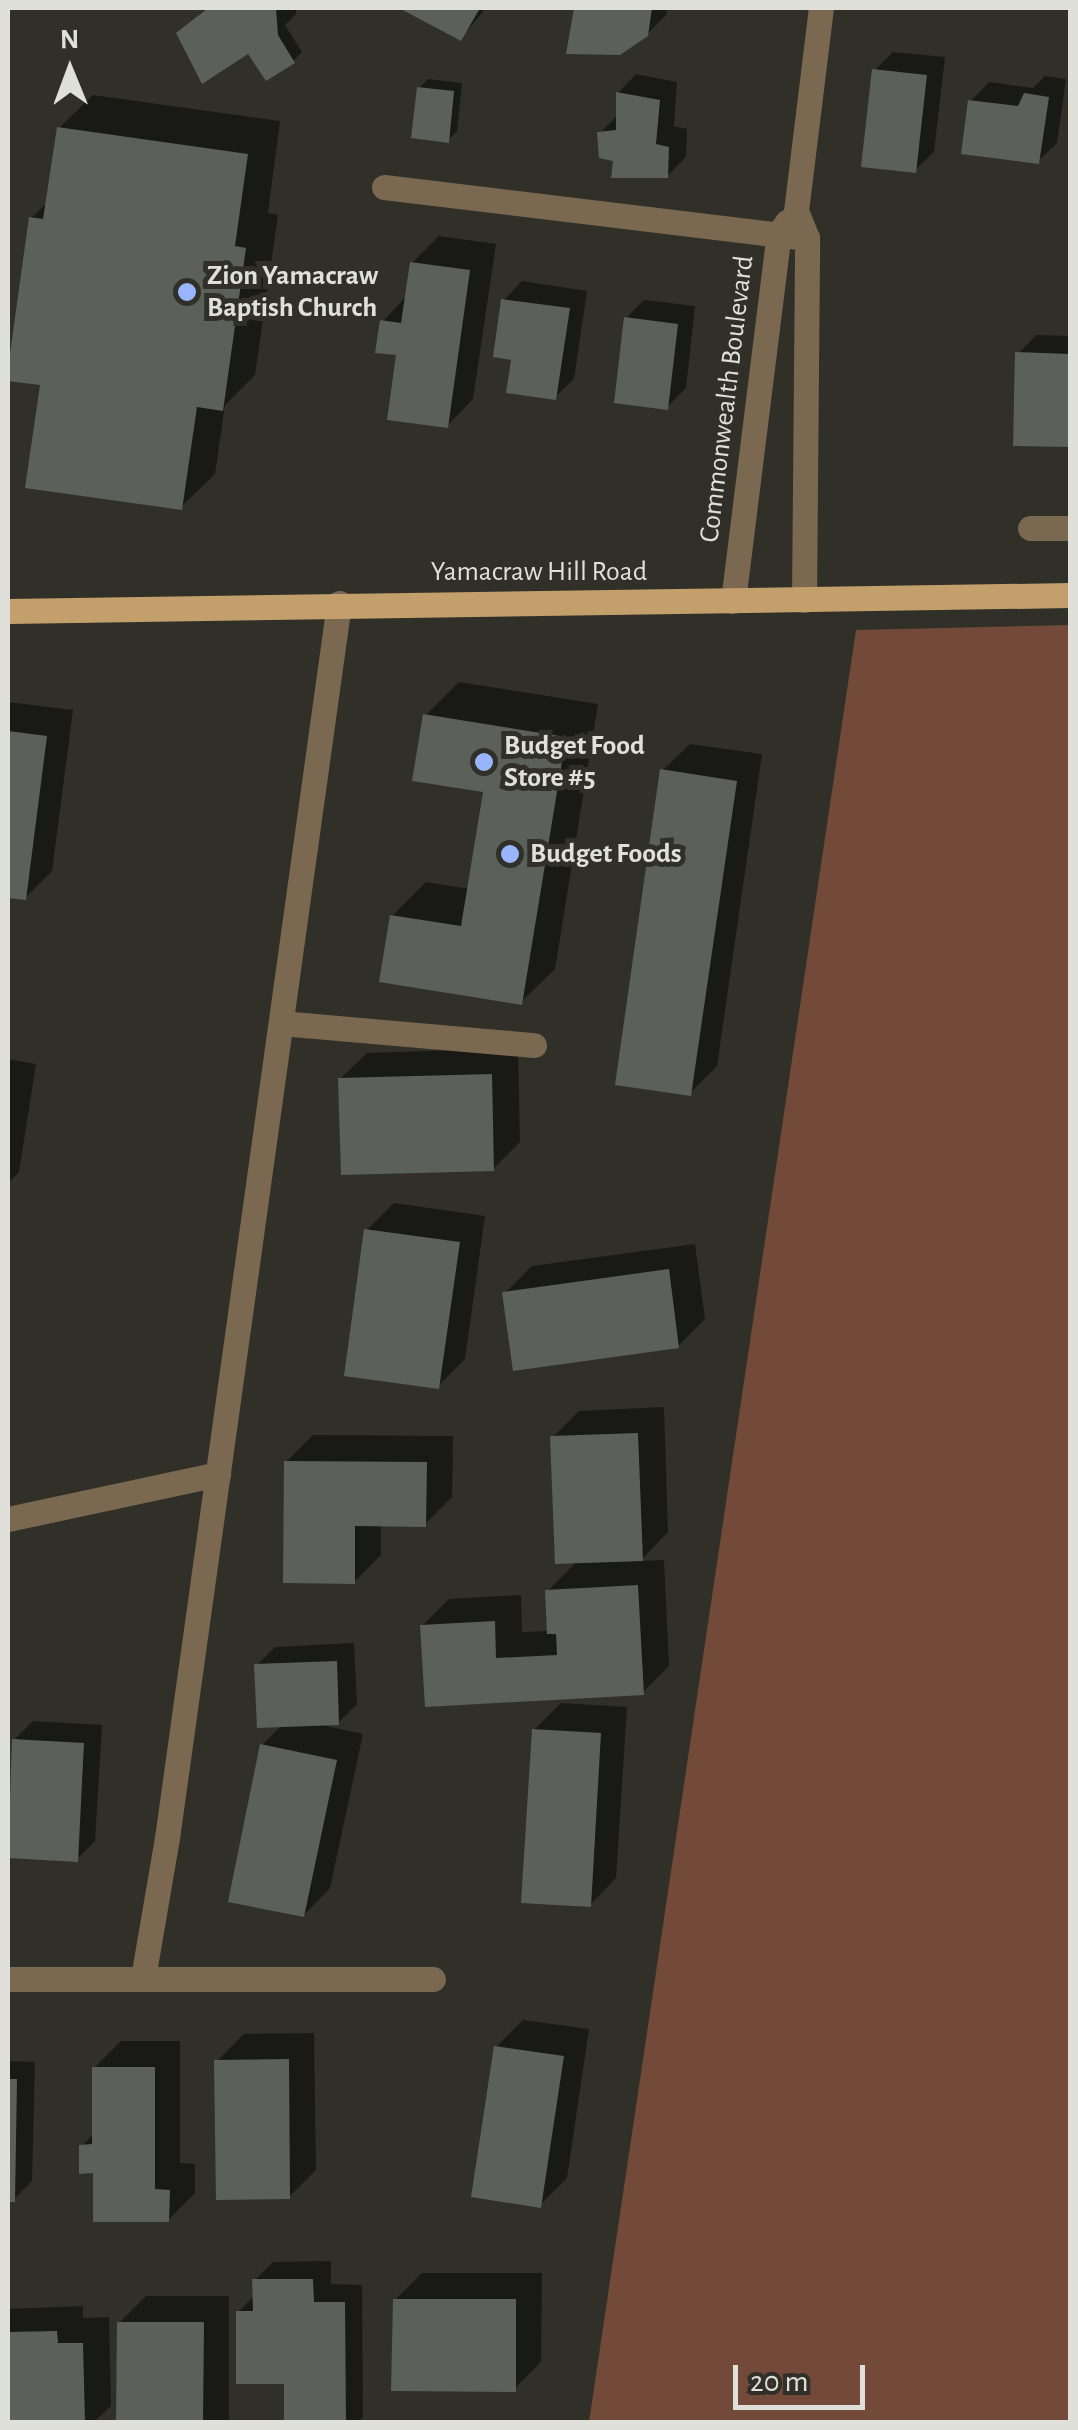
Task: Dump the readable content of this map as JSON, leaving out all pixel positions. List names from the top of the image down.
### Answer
{
  "streets": {
    "main road": ["Yamacraw Hill Road"],
    "street": ["Commonwealth Boulevard"]
  },
  "crossings": [
    ["Commonwealth Boulevard", "Yamacraw Hill Road"]
  ],
  "places": ["Zion Yamacraw Baptish Church", "Budget Food Store #5", "Budget Foods"],
  "scale_bar": "20 m",
  "north": "top"
}
